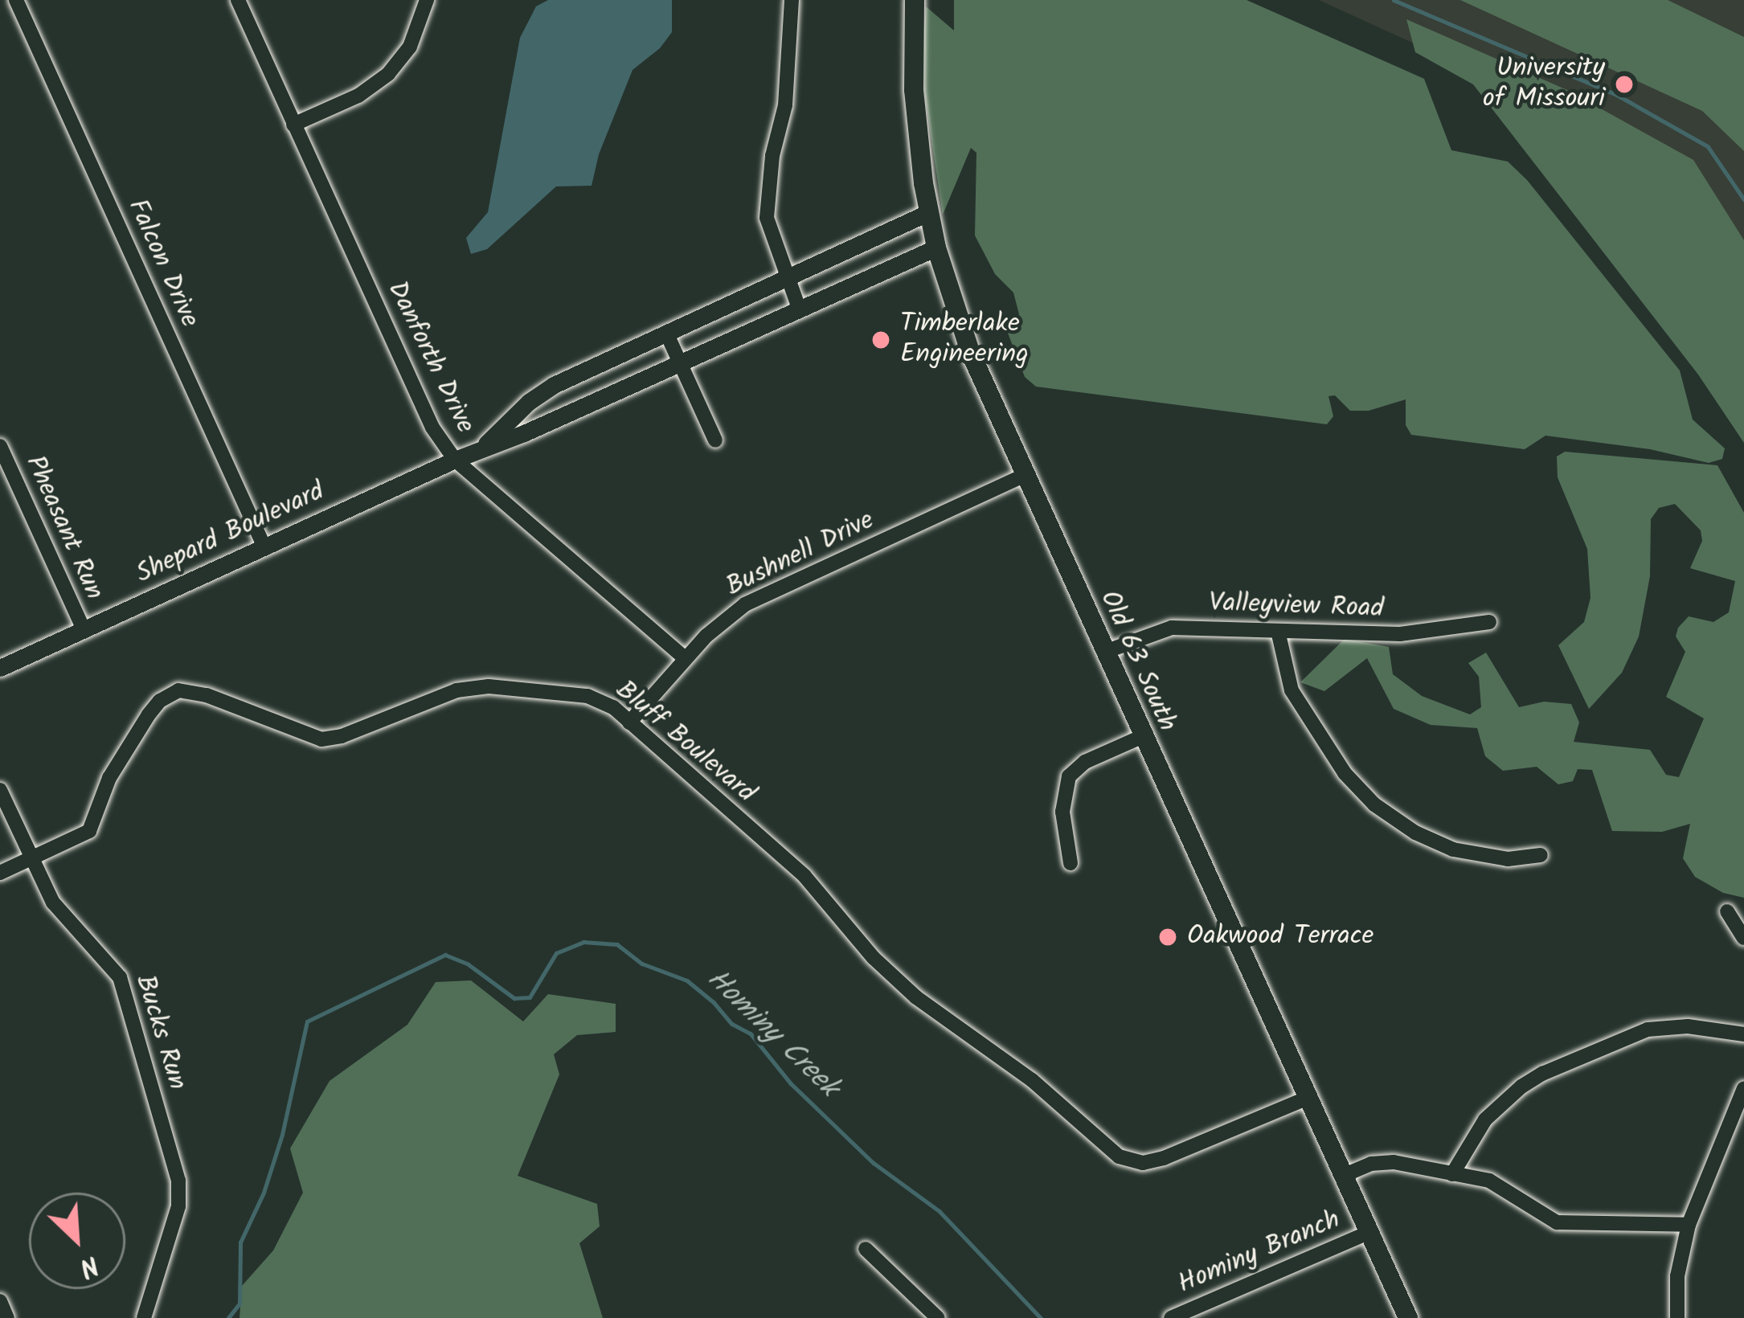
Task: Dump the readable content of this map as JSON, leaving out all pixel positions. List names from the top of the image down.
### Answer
{
  "streets": {
    "main road": ["Old 63 South"],
    "street": [
      "Falcon Drive",
      "Danforth Drive",
      "Pheasant Run",
      "Shepard Boulevard",
      "Bushnell Drive",
      "Valleyview Road",
      "Bluff Boulevard",
      "Bucks Run",
      "Hominy Branch"
    ]
  },
  "crossings": [
    ["Falcon Drive", "Shepard Boulevard"],
    ["Danforth Drive", "Shepard Boulevard"],
    ["Danforth Drive", "Bushnell Drive"],
    ["Pheasant Run", "Shepard Boulevard"],
    ["Shepard Boulevard", "Old 63 South"],
    ["Bushnell Drive", "Old 63 South"],
    ["Bushnell Drive", "Bluff Boulevard"],
    ["Valleyview Road", "Old 63 South"],
    ["Old 63 South", "Bluff Boulevard"],
    ["Old 63 South", "Hominy Branch"],
    ["Bluff Boulevard", "Bucks Run"]
  ],
  "water": ["Hominy Creek"],
  "places": ["University of Missouri", "Timberlake Engineering", "Oakwood Terrace"],
  "north": "bottom right"
}
